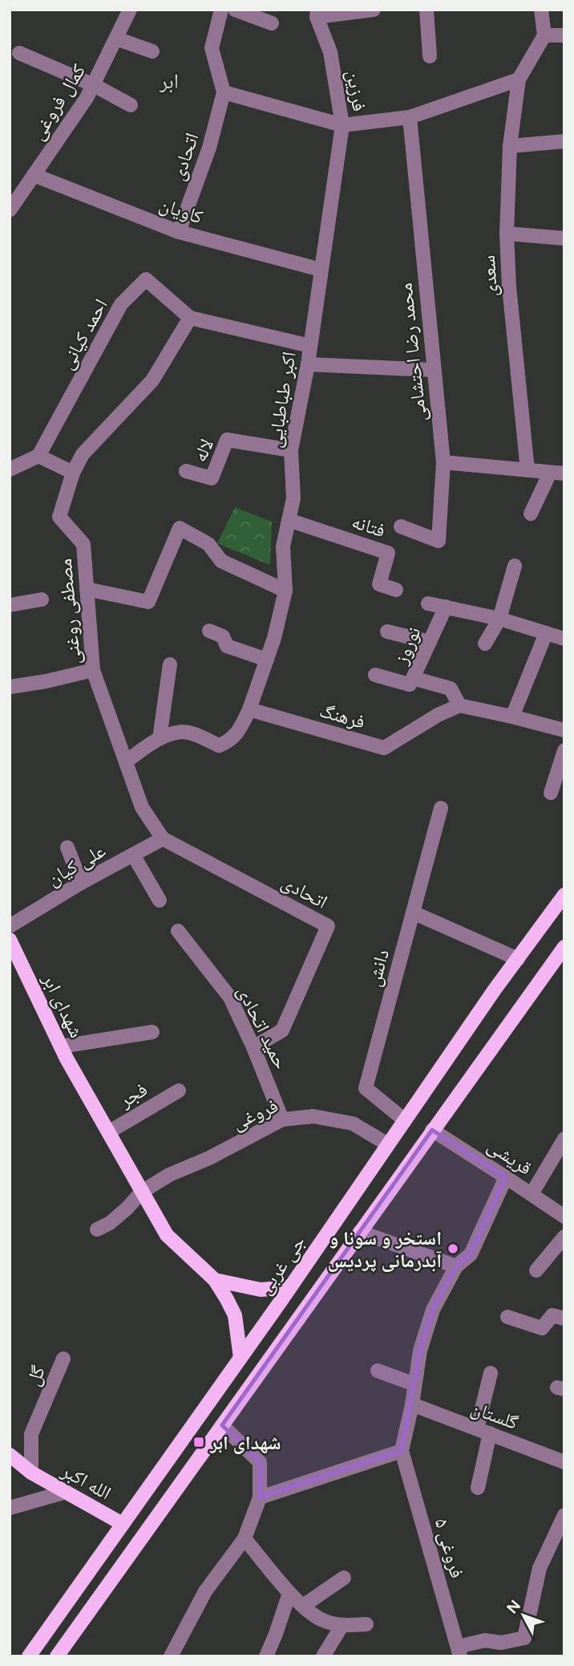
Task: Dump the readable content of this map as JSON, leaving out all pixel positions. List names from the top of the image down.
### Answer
{
  "streets": {
    "main road": ["شهدای ابر", "جی غربی", "الله اکبر"],
    "street": [
      "فرزین",
      "کمال فروغی",
      "اتحادی",
      "کاویان",
      "سعدی",
      "احمد کیانی",
      "محمد رضا احتشامی",
      "اکبر طباطبایی",
      "لاله",
      "فتانه",
      "مصطفی روغنی",
      "نوروز",
      "فرهنگ",
      "علی کیان",
      "دانش",
      "حمید اتحادی",
      "فجر",
      "فروغی",
      "قریشی",
      "گل",
      "گلستان",
      "فروغی ۵"
    ]
  },
  "crossings": [
    ["فرزین", "اتحادی"],
    ["فرزین", "اکبر طباطبایی"],
    ["کمال فروغی", "کاویان"],
    ["اتحادی", "کاویان"],
    ["اتحادی", "مصطفی روغنی"],
    ["اتحادی", "علی کیان"],
    ["اتحادی", "حمید اتحادی"],
    ["کاویان", "اکبر طباطبایی"],
    ["احمد کیانی", "اکبر طباطبایی"],
    ["احمد کیانی", "مصطفی روغنی"],
    ["اکبر طباطبایی", "لاله"],
    ["اکبر طباطبایی", "فتانه"],
    ["اکبر طباطبایی", "فرهنگ"],
    ["مصطفی روغنی", "علی کیان"],
    ["نوروز", "فرهنگ"],
    ["دانش", "جی غربی"],
    ["شهدای ابر", "فجر"],
    ["شهدای ابر", "فروغی"],
    ["حمید اتحادی", "فروغی"],
    ["فروغی", "جی غربی"],
    ["جی غربی", "الله اکبر"],
    ["گل", "الله اکبر"]
  ],
  "districts": ["ابر"],
  "places": {
    "other": ["استخر و سونا و آبدرمانی پردیس"],
    "transit": ["شهدای ابر"]
  },
  "north": "top left"
}
